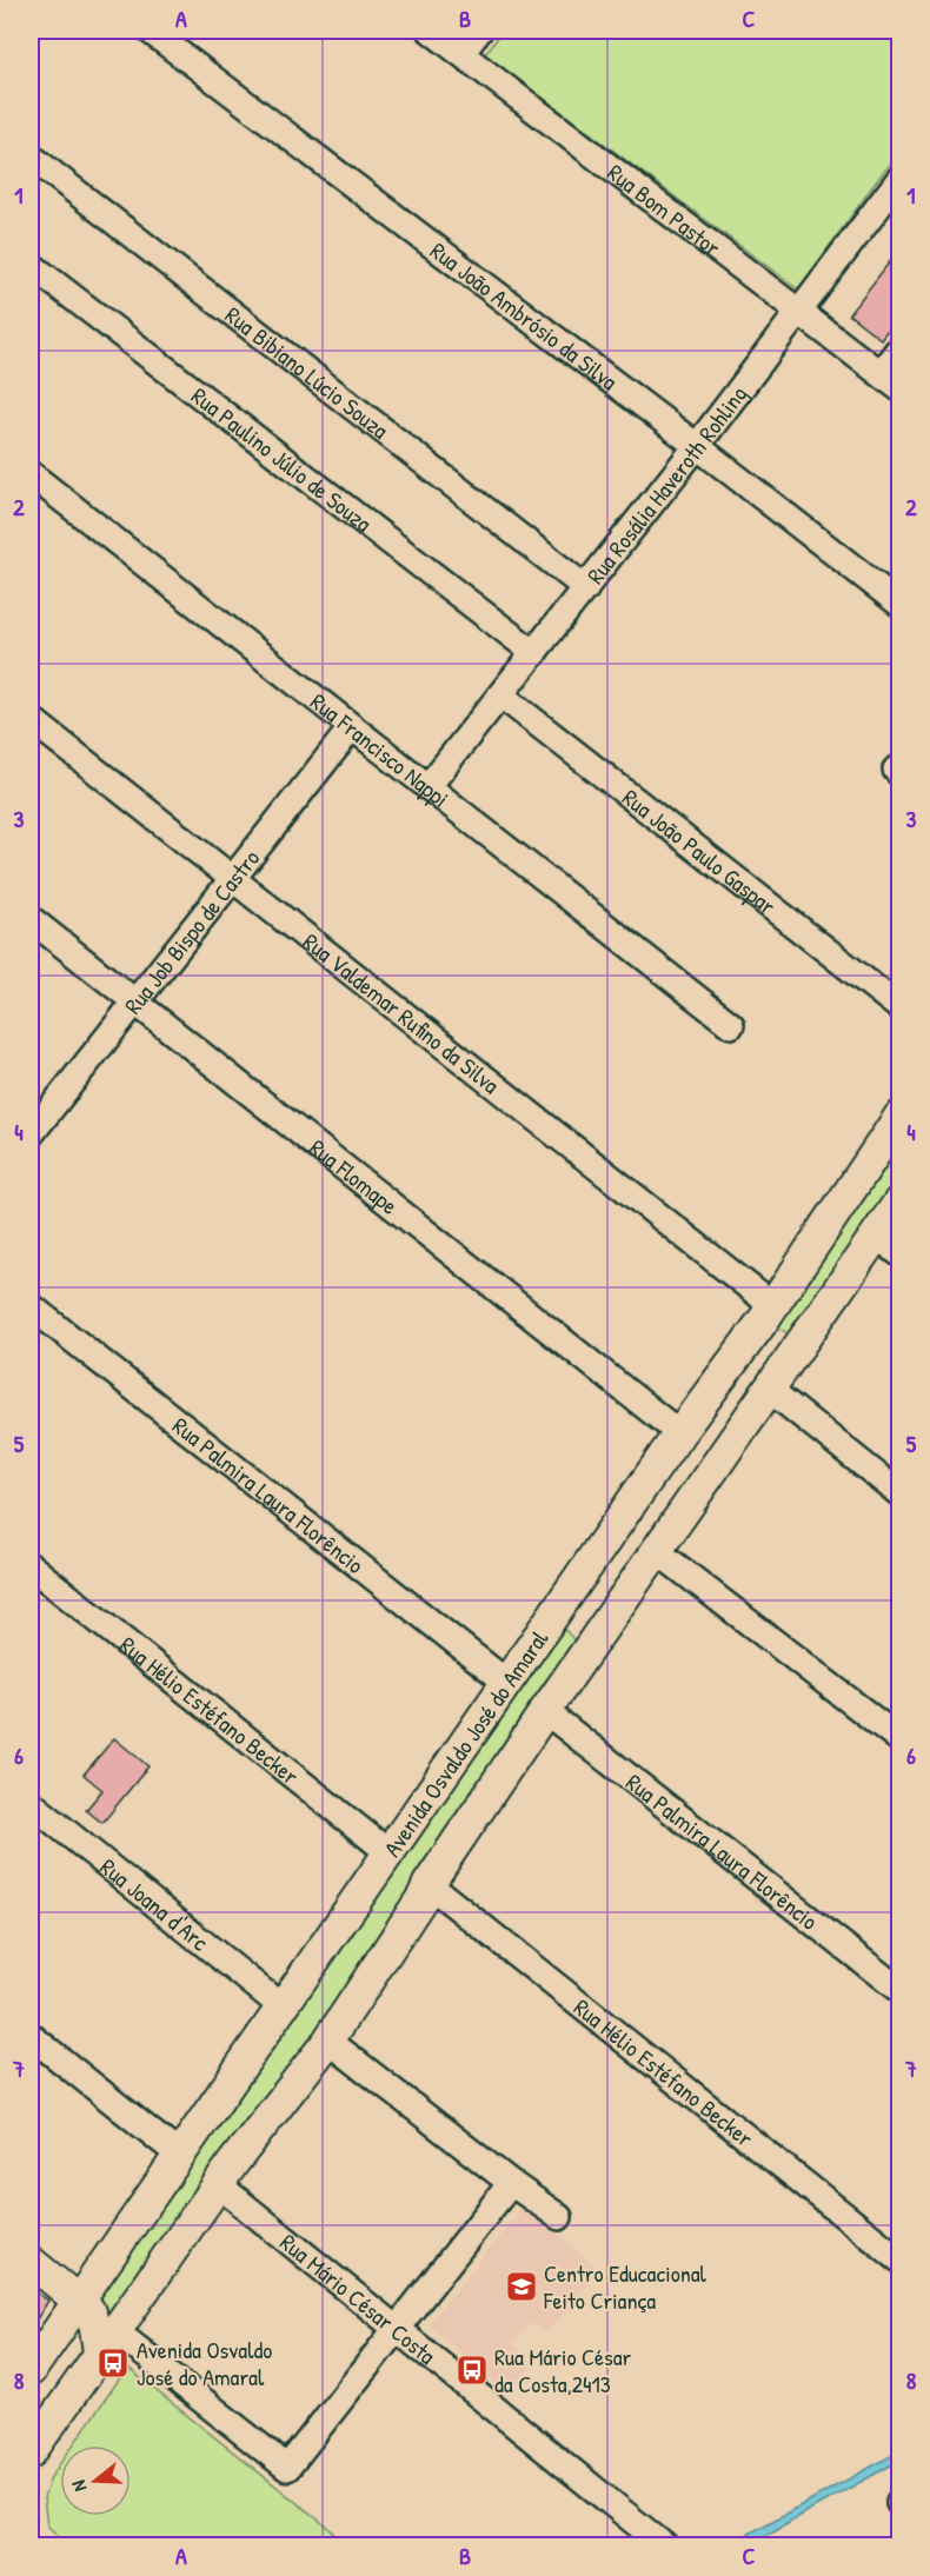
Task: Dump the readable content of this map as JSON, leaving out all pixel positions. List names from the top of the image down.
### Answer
{
  "streets": {
    "main road": ["Avenida Osvaldo José do Amaral"],
    "street": [
      "Rua Bom Pastor",
      "Rua João Ambrósio da Silva",
      "Rua Bibiano Lúcio Souza",
      "Rua Paulino Júlio de Souza",
      "Rua Rosália Haveroth Rohling",
      "Rua Francisco Nappi",
      "Rua João Paulo Gaspar",
      "Rua Job Bispo de Castro",
      "Rua Valdemar Rufino da Silva",
      "Rua Flomape",
      "Rua Palmira Laura Florêncio",
      "Rua Hélio Estéfano Becker",
      "Rua Joana d'Arc",
      "Rua Mário César Costa"
    ]
  },
  "crossings": [
    ["Rua Bom Pastor", "Rua Rosália Haveroth Rohling"],
    ["Rua João Ambrósio da Silva", "Rua Rosália Haveroth Rohling"],
    ["Rua Bibiano Lúcio Souza", "Rua Rosália Haveroth Rohling"],
    ["Rua Paulino Júlio de Souza", "Rua Rosália Haveroth Rohling"],
    ["Rua Rosália Haveroth Rohling", "Rua Francisco Nappi"],
    ["Rua Rosália Haveroth Rohling", "Rua João Paulo Gaspar"],
    ["Rua Francisco Nappi", "Rua Job Bispo de Castro"],
    ["Rua Job Bispo de Castro", "Rua Valdemar Rufino da Silva"],
    ["Rua Job Bispo de Castro", "Rua Flomape"],
    ["Rua Valdemar Rufino da Silva", "Avenida Osvaldo José do Amaral"],
    ["Rua Flomape", "Avenida Osvaldo José do Amaral"],
    ["Rua Palmira Laura Florêncio", "Avenida Osvaldo José do Amaral"],
    ["Rua Hélio Estéfano Becker", "Avenida Osvaldo José do Amaral"],
    ["Avenida Osvaldo José do Amaral", "Rua Joana d'Arc"],
    ["Avenida Osvaldo José do Amaral", "Rua Mário César Costa"]
  ],
  "places": {
    "school or university": ["Centro Educacional Feito Criança"],
    "bus stop": ["Avenida Osvaldo José do Amaral", "Rua Mário César da Costa,2413"]
  },
  "north": "left",
  "grid": {
    "columns": ["A", "B", "C"],
    "rows": [
      "1",
      "2",
      "3",
      "4",
      "5",
      "6",
      "7",
      "8"
    ]
  }
}
